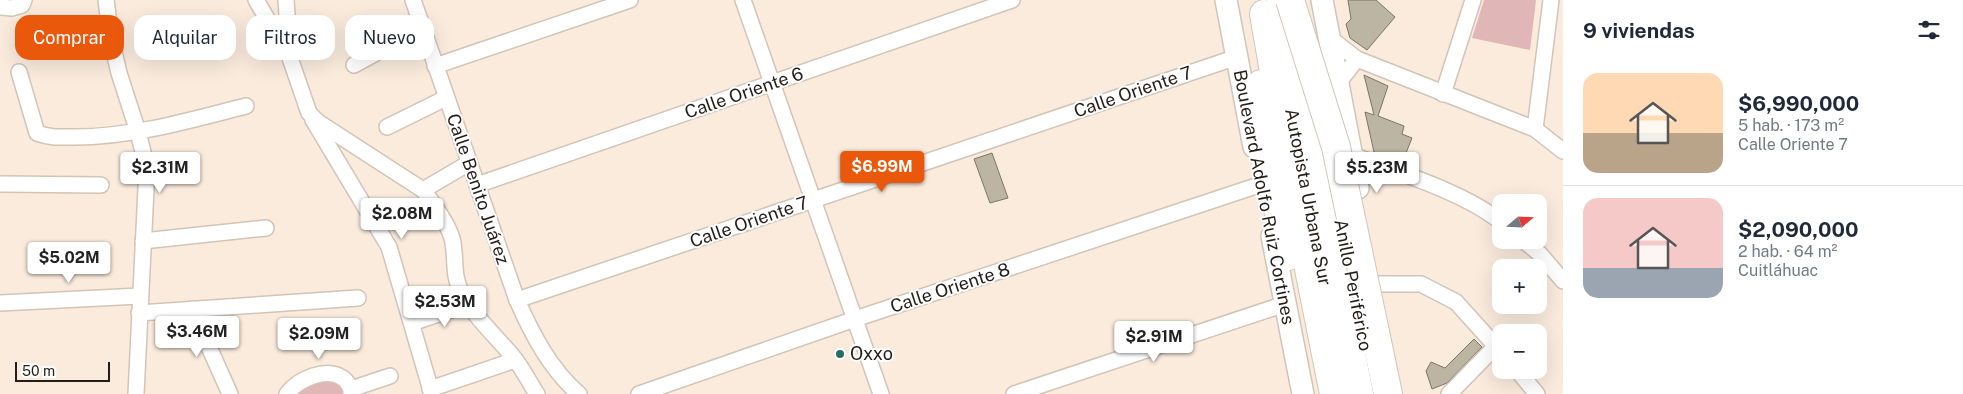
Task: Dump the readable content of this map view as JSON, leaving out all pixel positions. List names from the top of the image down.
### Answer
{
  "streets": {
    "highway": ["Autopista Urbana Sur", "Anillo Periférico"],
    "main road": ["Boulevard Adolfo Ruiz Cortines"],
    "street": [
      "Calle Oriente 7",
      "Calle Oriente 6",
      "Calle Benito Juárez",
      "Calle Oriente 8"
    ]
  },
  "crossings": [
    ["Calle Oriente 7", "Calle Benito Juárez"],
    ["Calle Oriente 7", "Boulevard Adolfo Ruiz Cortines"],
    ["Calle Oriente 6", "Calle Benito Juárez"],
    ["Boulevard Adolfo Ruiz Cortines", "Calle Oriente 8"]
  ],
  "places": ["Oxxo"],
  "scale_bar": "50 m",
  "north": "right",
  "page": {
    "heading": "9 viviendas",
    "chip": [
      "Comprar",
      "Alquilar",
      "Filtros",
      "Nuevo"
    ],
    "list": [
      {
        "name": "$6,990,000",
        "note": "5 hab. · 173 m² · Calle Oriente 7"
      },
      {
        "name": "$2,090,000",
        "note": "2 hab. · 64 m² · Cuitláhuac"
      }
    ],
    "price": [
      "$6.99M",
      "$2.31M",
      "$5.23M",
      "$2.08M",
      "$5.02M",
      "$2.53M",
      "$3.46M",
      "$2.09M",
      "$2.91M"
    ],
    "map_buttons": ["+", "−"],
    "scale": "50 m"
  }
}
